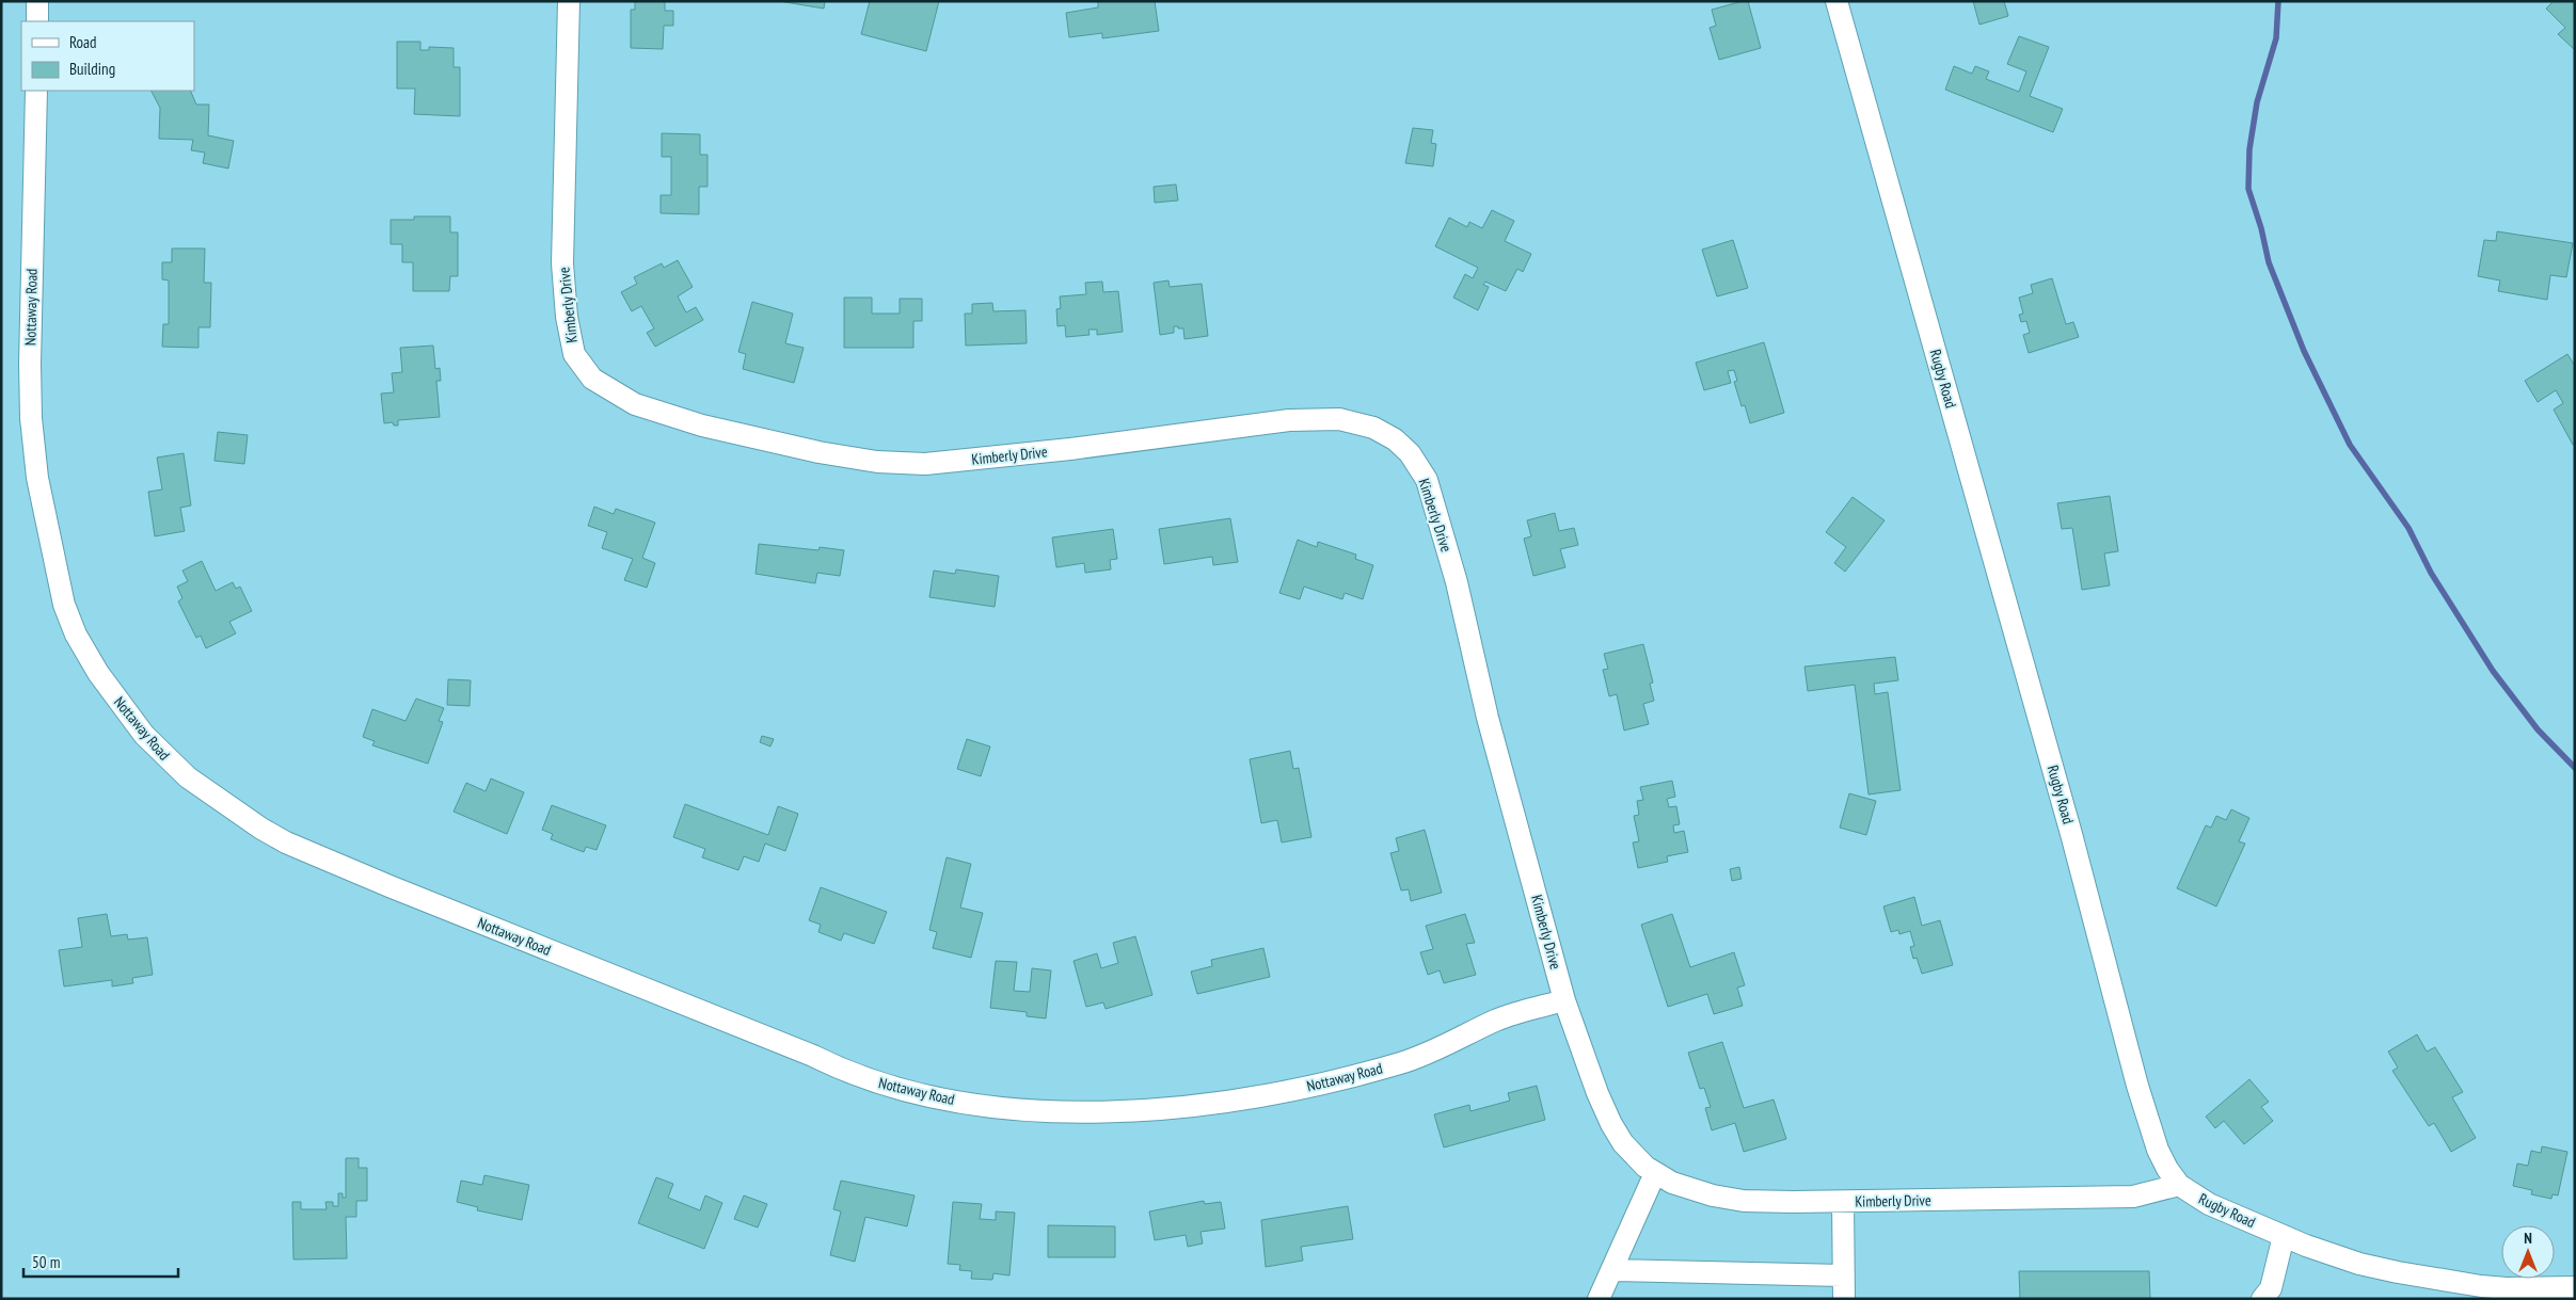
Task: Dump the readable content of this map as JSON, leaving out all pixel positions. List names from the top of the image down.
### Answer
{
  "streets": {
    "street": ["Kimberly Drive", "Nottaway Road", "Rugby Road"]
  },
  "crossings": [
    ["Kimberly Drive", "Nottaway Road"],
    ["Kimberly Drive", "Rugby Road"]
  ],
  "legend": ["Road", "Building"],
  "scale_bar": "50 m",
  "north": "top"
}
